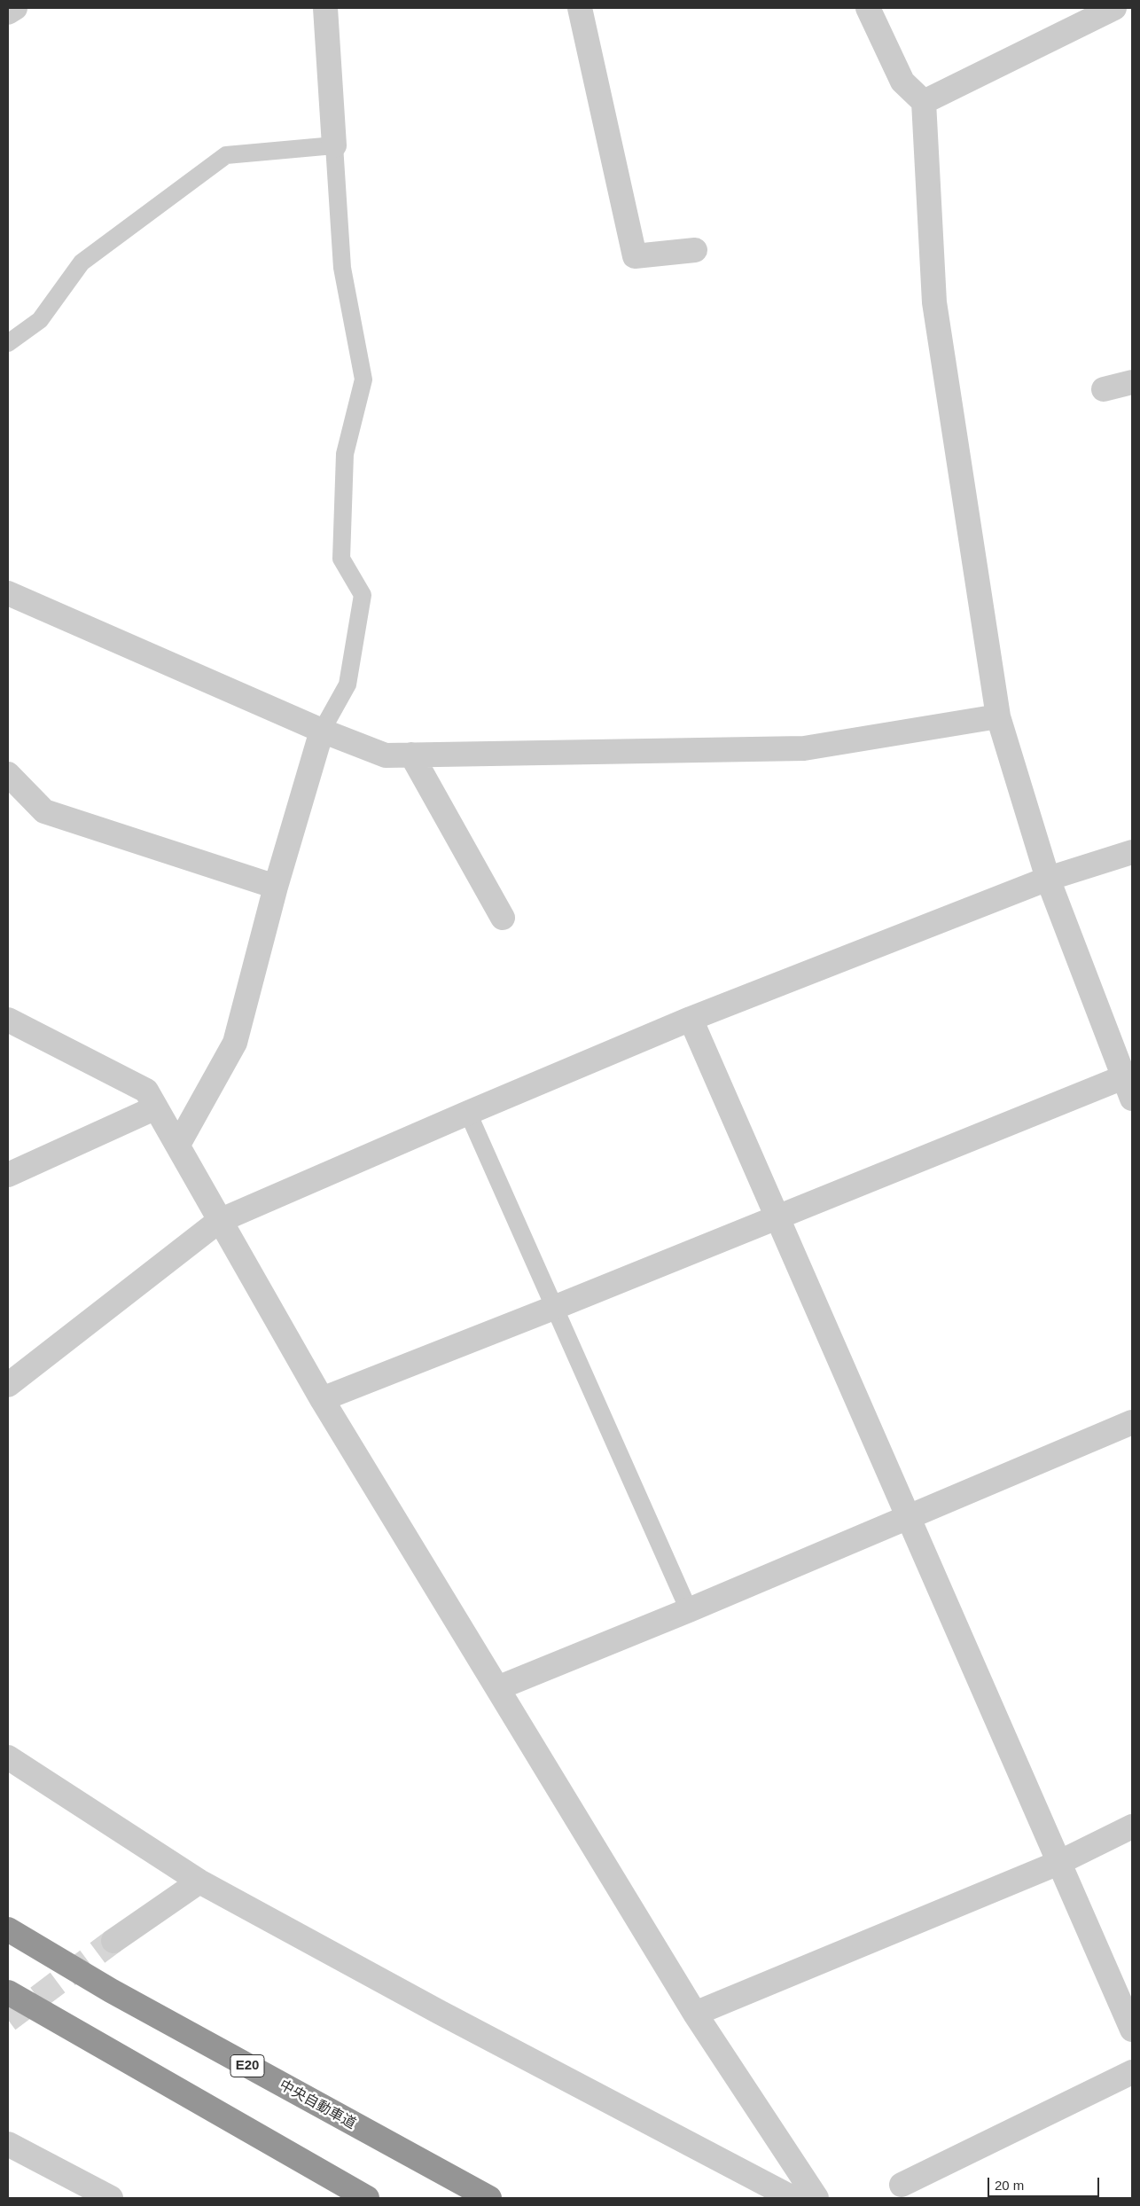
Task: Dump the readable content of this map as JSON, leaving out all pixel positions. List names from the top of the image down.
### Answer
{
  "streets": {
    "highway": ["E20", "中央自動車道"]
  },
  "scale_bar": "20 m"
}
